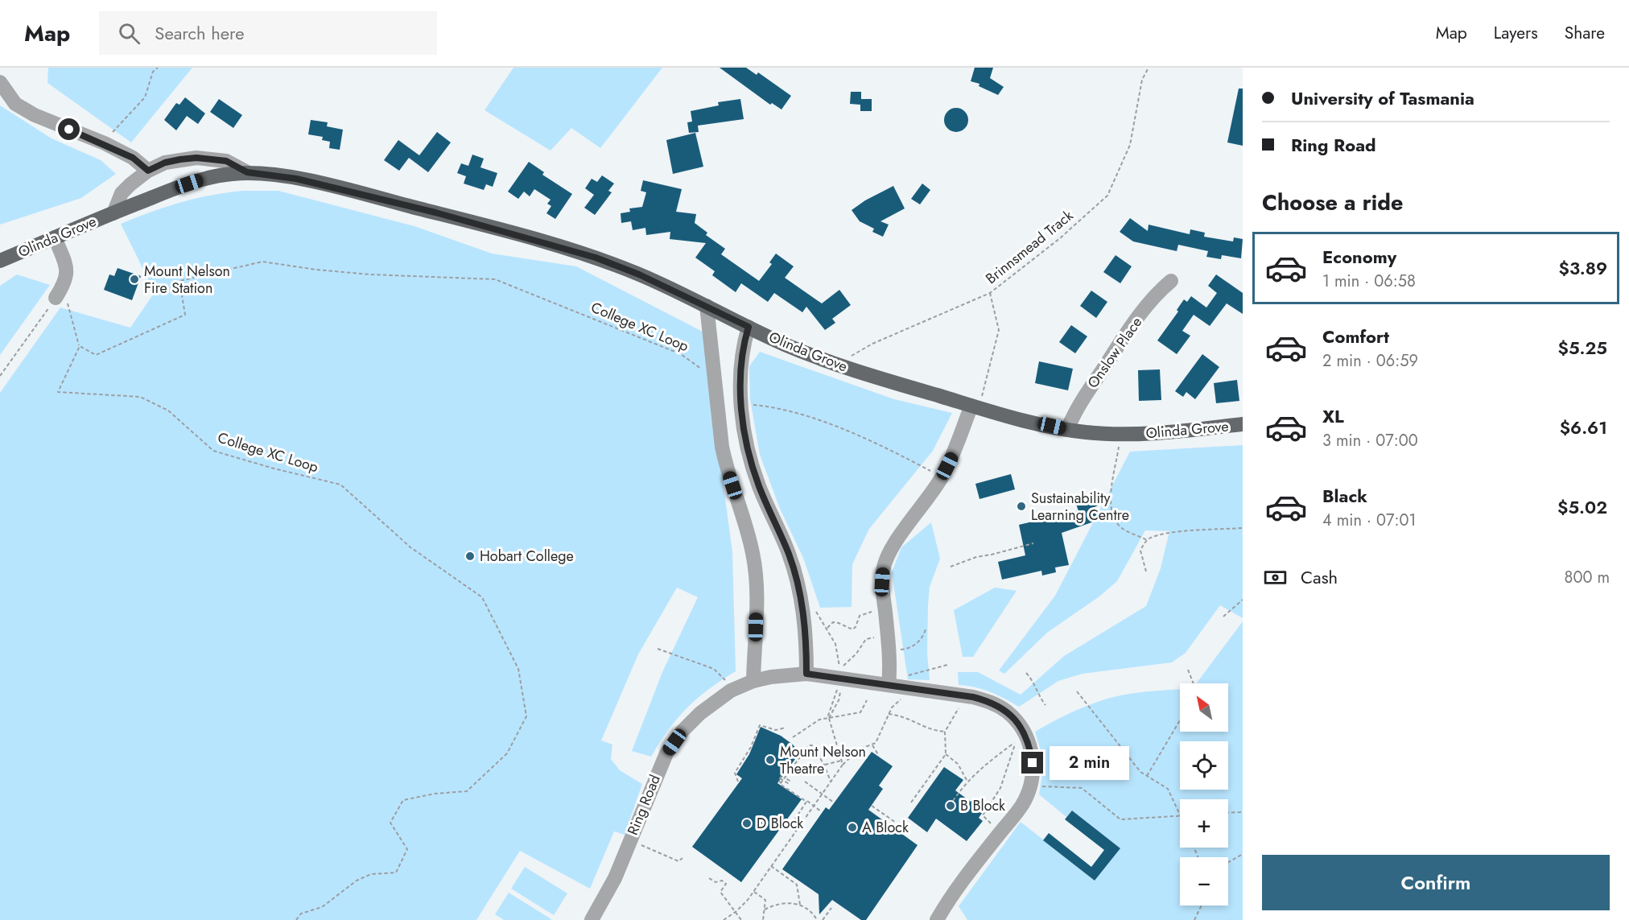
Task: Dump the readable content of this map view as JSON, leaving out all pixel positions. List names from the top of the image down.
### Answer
{
  "streets": {
    "main road": ["Olinda Grove"],
    "street": ["Onslow Place", "Ring Road"],
    "path": ["Brinnsmead Track", "College XC Loop"]
  },
  "crossings": [
    ["Olinda Grove", "Brinnsmead Track"],
    ["Olinda Grove", "Onslow Place"]
  ],
  "places": [
    "Mount Nelson Fire Station",
    "Sustainability Learning Centre",
    "Hobart College",
    "Mount Nelson Theatre",
    "B Block",
    "D Block",
    "A Block"
  ],
  "north": "top left",
  "page": {
    "header": "Map",
    "search": "Search here",
    "nav": ["Map", "Layers", "Share"],
    "banner": ["University of Tasmania", "Ring Road"],
    "heading": "Choose a ride",
    "list": [
      {
        "name": "Economy",
        "note": "1 min · 06:58",
        "value": "$3.89"
      },
      {
        "name": "Comfort",
        "note": "2 min · 06:59",
        "value": "$5.25"
      },
      {
        "name": "XL",
        "note": "3 min · 07:00",
        "value": "$6.61"
      },
      {
        "name": "Black",
        "note": "4 min · 07:01",
        "value": "$5.02"
      }
    ],
    "pay": ["Cash", "800 m"],
    "map_buttons": ["+", "−"],
    "bubble": "2 min",
    "buttons": "Confirm"
  }
}
